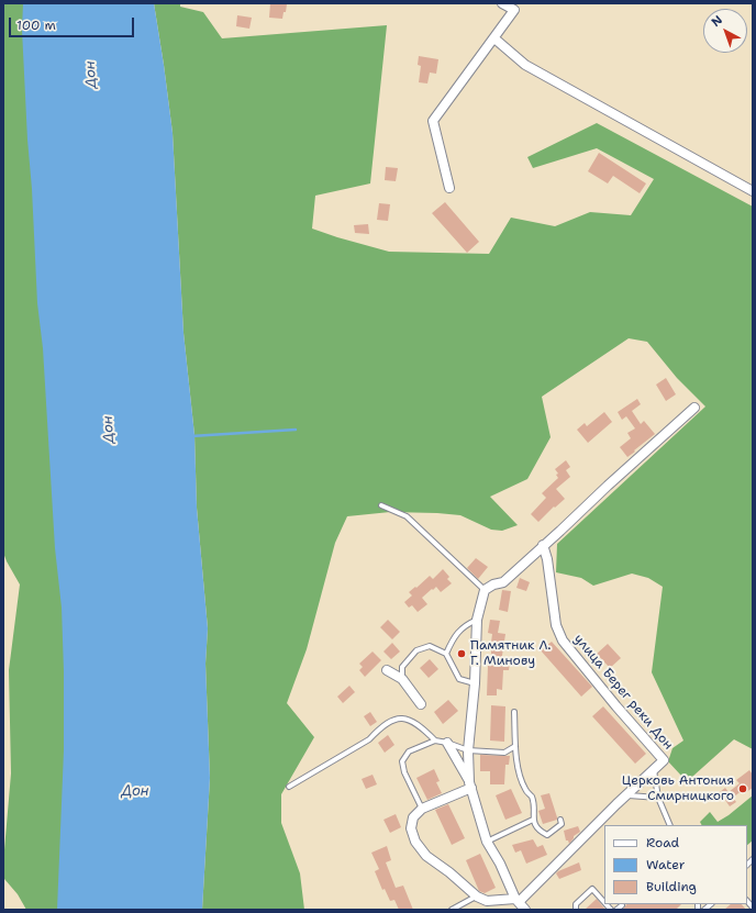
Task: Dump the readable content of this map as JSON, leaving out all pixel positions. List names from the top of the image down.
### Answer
{
  "streets": {
    "street": ["улица Берег реки Дон"]
  },
  "water": ["Дон"],
  "places": ["Памятник Л. Г. Минову", "Церковь Антония Смирницкого"],
  "legend": ["Road", "Water", "Building"],
  "scale_bar": "100 m",
  "north": "top left"
}
